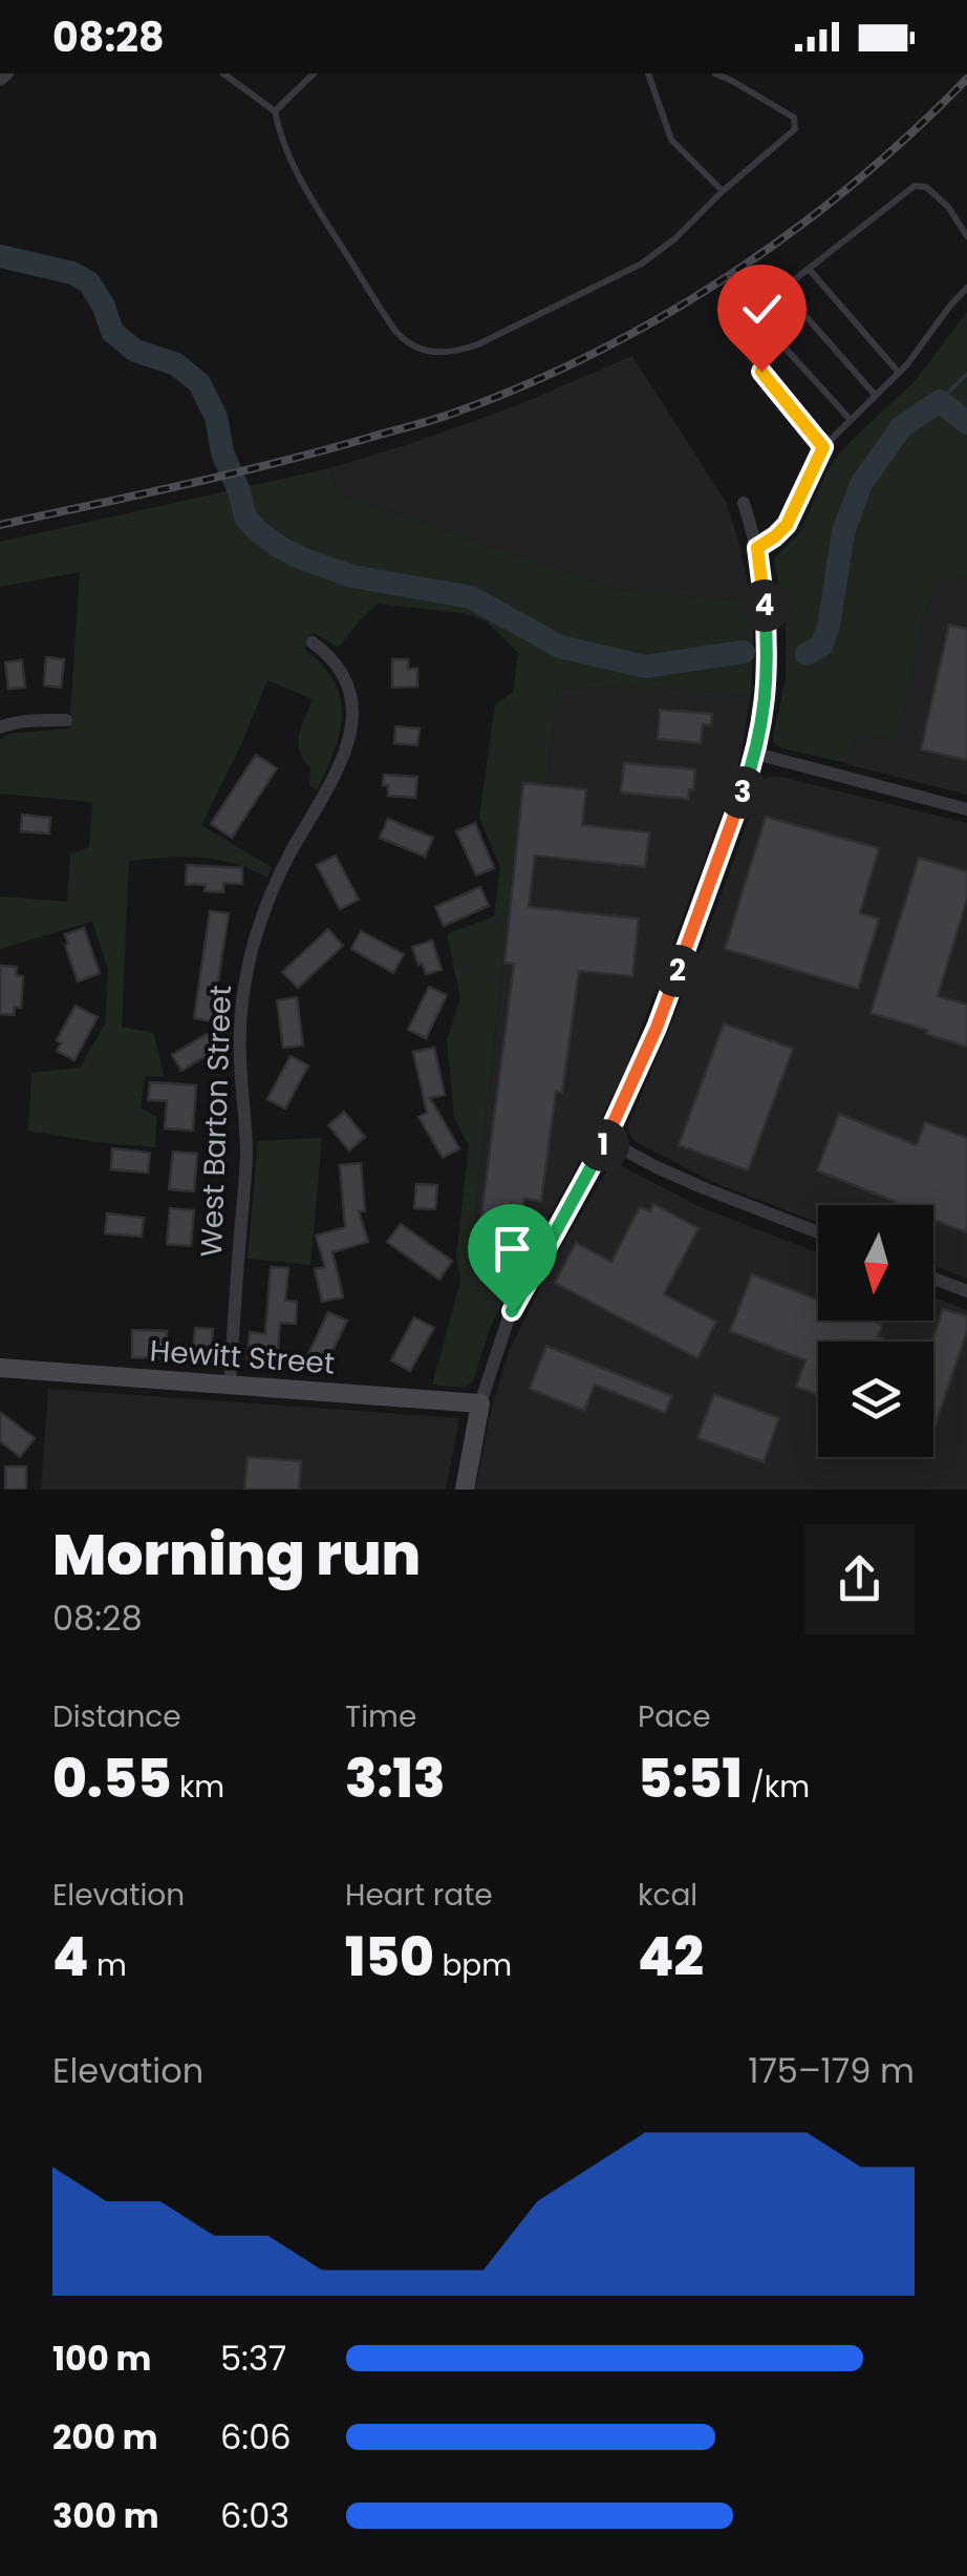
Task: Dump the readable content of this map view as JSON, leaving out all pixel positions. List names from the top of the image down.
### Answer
{
  "streets": {
    "street": ["West Barton Street", "Hewitt Street"]
  },
  "crossings": [
    ["West Barton Street", "Hewitt Street"]
  ],
  "north": "bottom",
  "page": {
    "status": "08:28",
    "pins": [
      "4",
      "3",
      "2",
      "1"
    ],
    "heading": ["Morning run", "08:28"],
    "stats": [
      ["Distance", "0.55 km"],
      ["Time", "3:13"],
      ["Pace", "5:51 /km"],
      ["Elevation", "4 m"],
      ["Heart rate", "150 bpm"],
      ["kcal", "42"]
    ],
    "chart": ["Elevation", "175–179 m"],
    "list": [
      {
        "name": "100 m",
        "note": "5:37"
      },
      {
        "name": "200 m",
        "note": "6:06"
      },
      {
        "name": "300 m",
        "note": "6:03"
      }
    ]
  }
}
